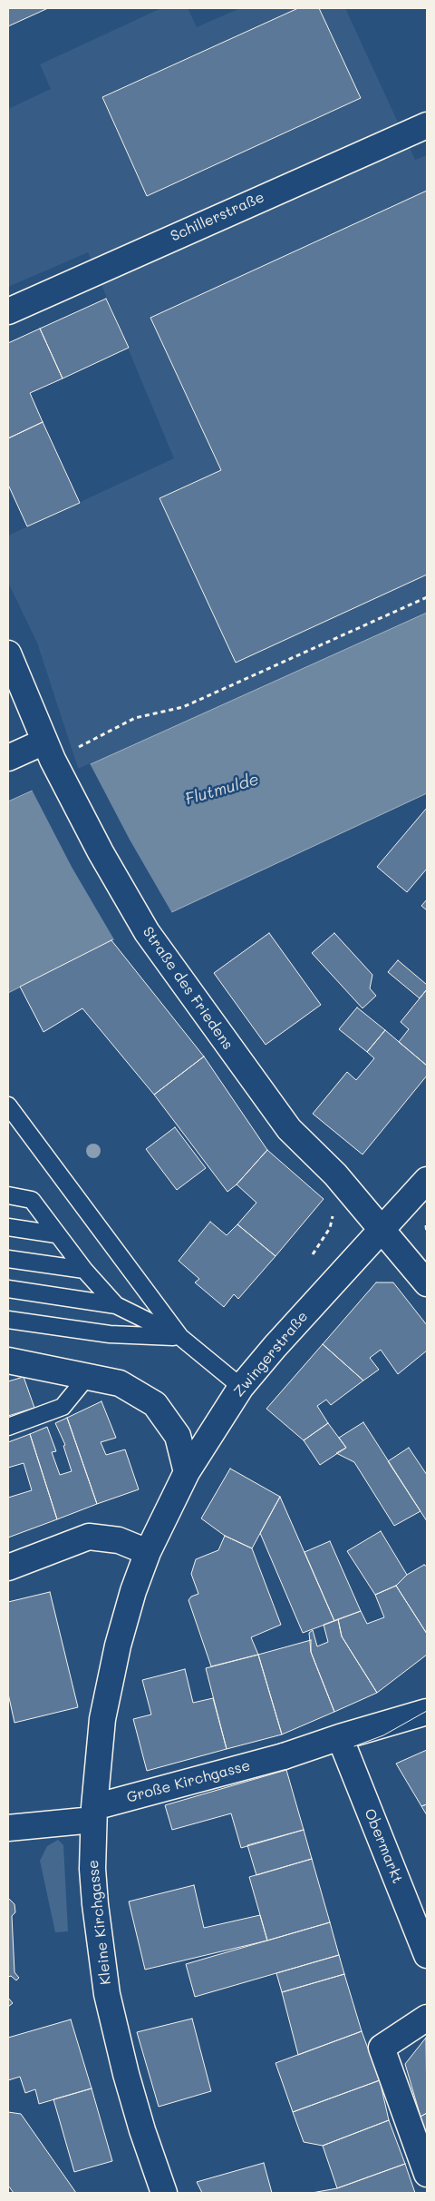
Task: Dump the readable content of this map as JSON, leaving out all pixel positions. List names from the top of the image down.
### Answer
{
  "streets": {
    "street": [
      "Schillerstraße",
      "Straße des Friedens",
      "Zwingerstraße",
      "Große Kirchgasse",
      "Obermarkt",
      "Kleine Kirchgasse"
    ]
  },
  "crossings": [
    ["Straße des Friedens", "Zwingerstraße"],
    ["Zwingerstraße", "Kleine Kirchgasse"],
    ["Große Kirchgasse", "Obermarkt"],
    ["Große Kirchgasse", "Kleine Kirchgasse"]
  ],
  "water": ["Flutmulde"]
}
